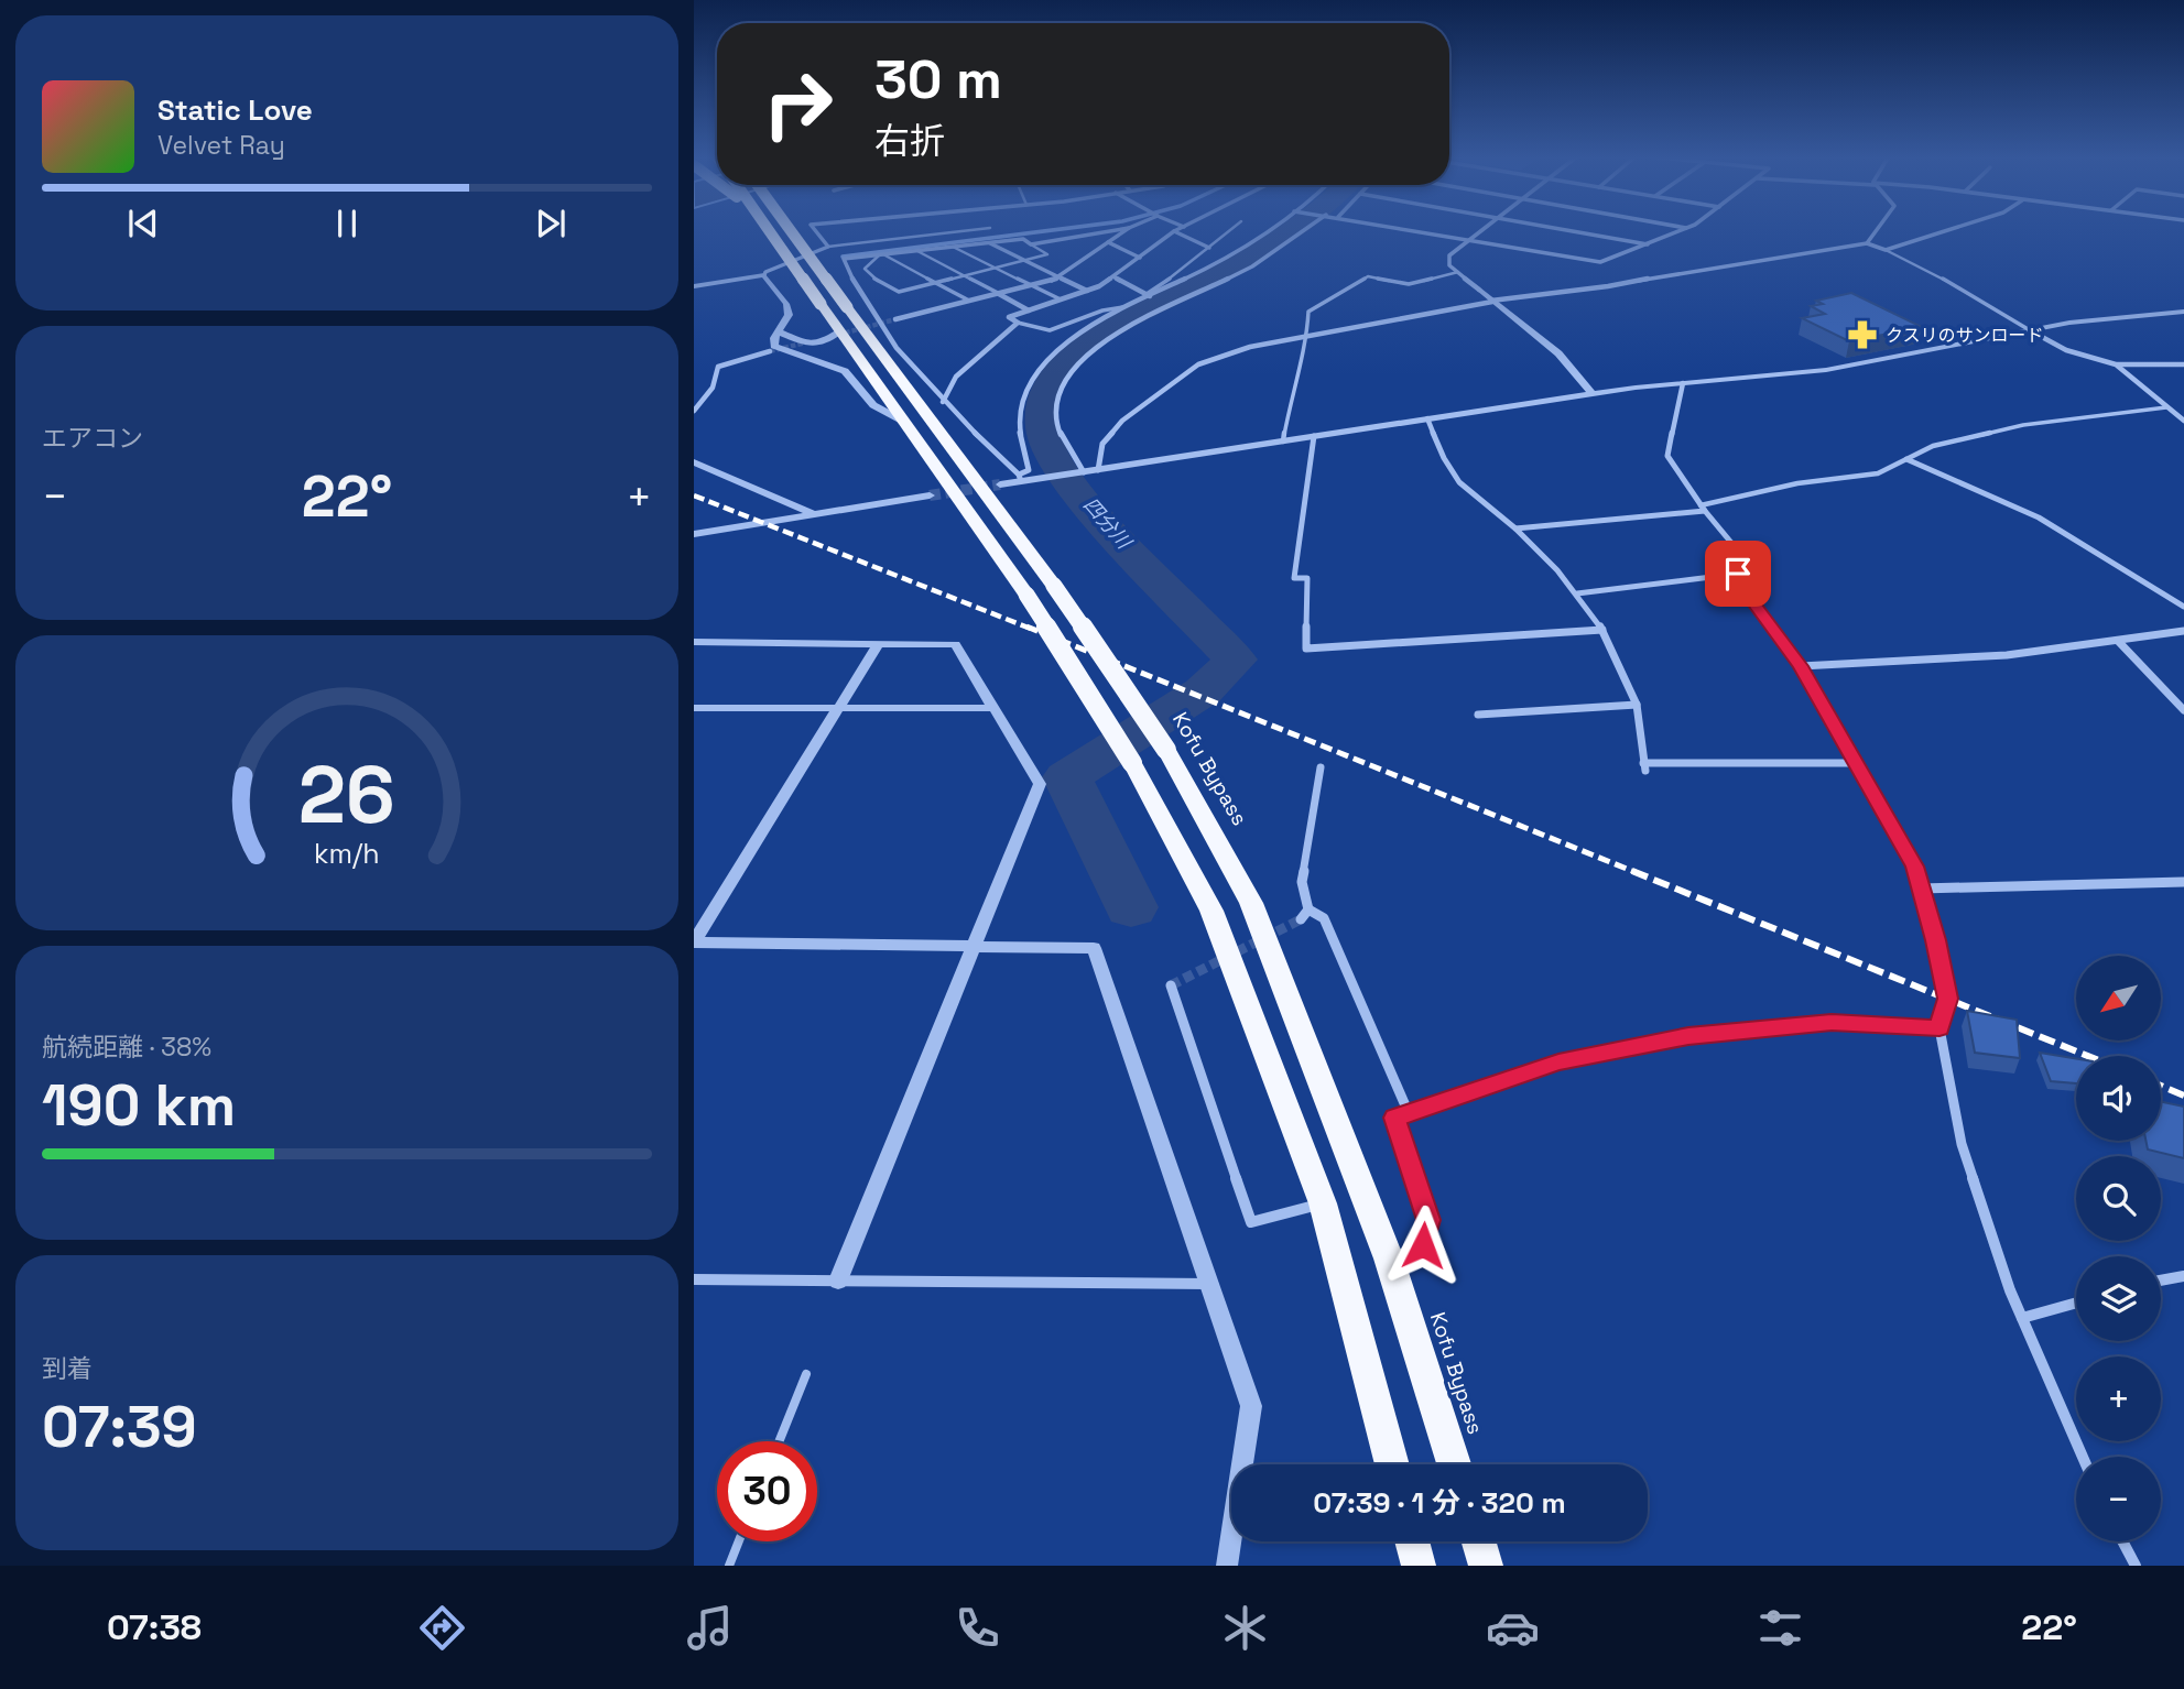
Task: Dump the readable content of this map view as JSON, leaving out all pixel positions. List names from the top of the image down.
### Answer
{
  "streets": {
    "highway": ["Kofu Bypass"]
  },
  "water": ["四分川"],
  "places": {
    "pharmacy": ["クスリのサンロード"]
  },
  "north": "bottom left",
  "page": {
    "turn": ["30 m", "右折"],
    "song": ["Static Love", "Velvet Ray"],
    "tile": [
      "エアコン",
      ["航続距離 · 38%", "190 km"],
      ["到着", "07:39"]
    ],
    "heat": ["−", "22°", "+"],
    "map_buttons": ["+", "−"],
    "limit": "30",
    "trip": "07:39 · 1 分 · 320 m",
    "tabs": ["07:38", "22°"],
    "gauge": ["26", "km/h"]
  }
}
